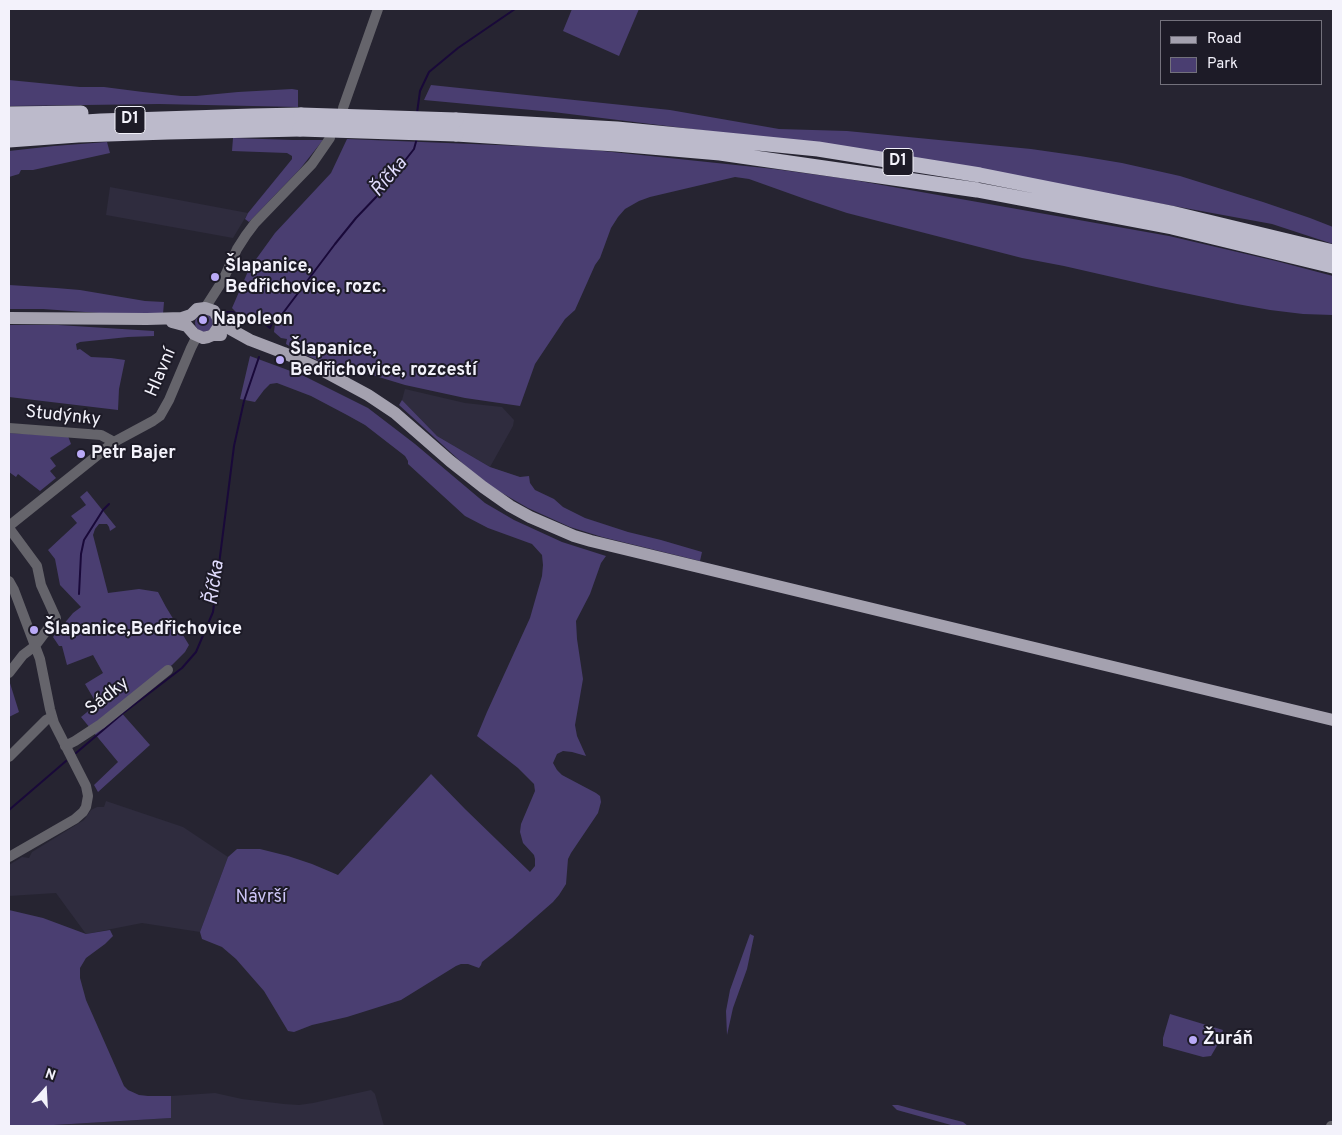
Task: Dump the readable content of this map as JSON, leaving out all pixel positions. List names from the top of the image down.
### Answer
{
  "streets": {
    "highway": ["D1"],
    "street": ["Hlavní", "Studýnky", "Sádky"]
  },
  "crossings": [
    ["Hlavní", "Studýnky"]
  ],
  "water": ["Říčka"],
  "parks": ["Návrší"],
  "places": [
    "Šlapanice, Bedřichovice, rozc.",
    "Napoleon",
    "Šlapanice, Bedřichovice, rozcestí",
    "Petr Bajer",
    "Šlapanice,Bedřichovice",
    "Žuráň"
  ],
  "legend": ["Road", "Park"],
  "north": "top"
}
